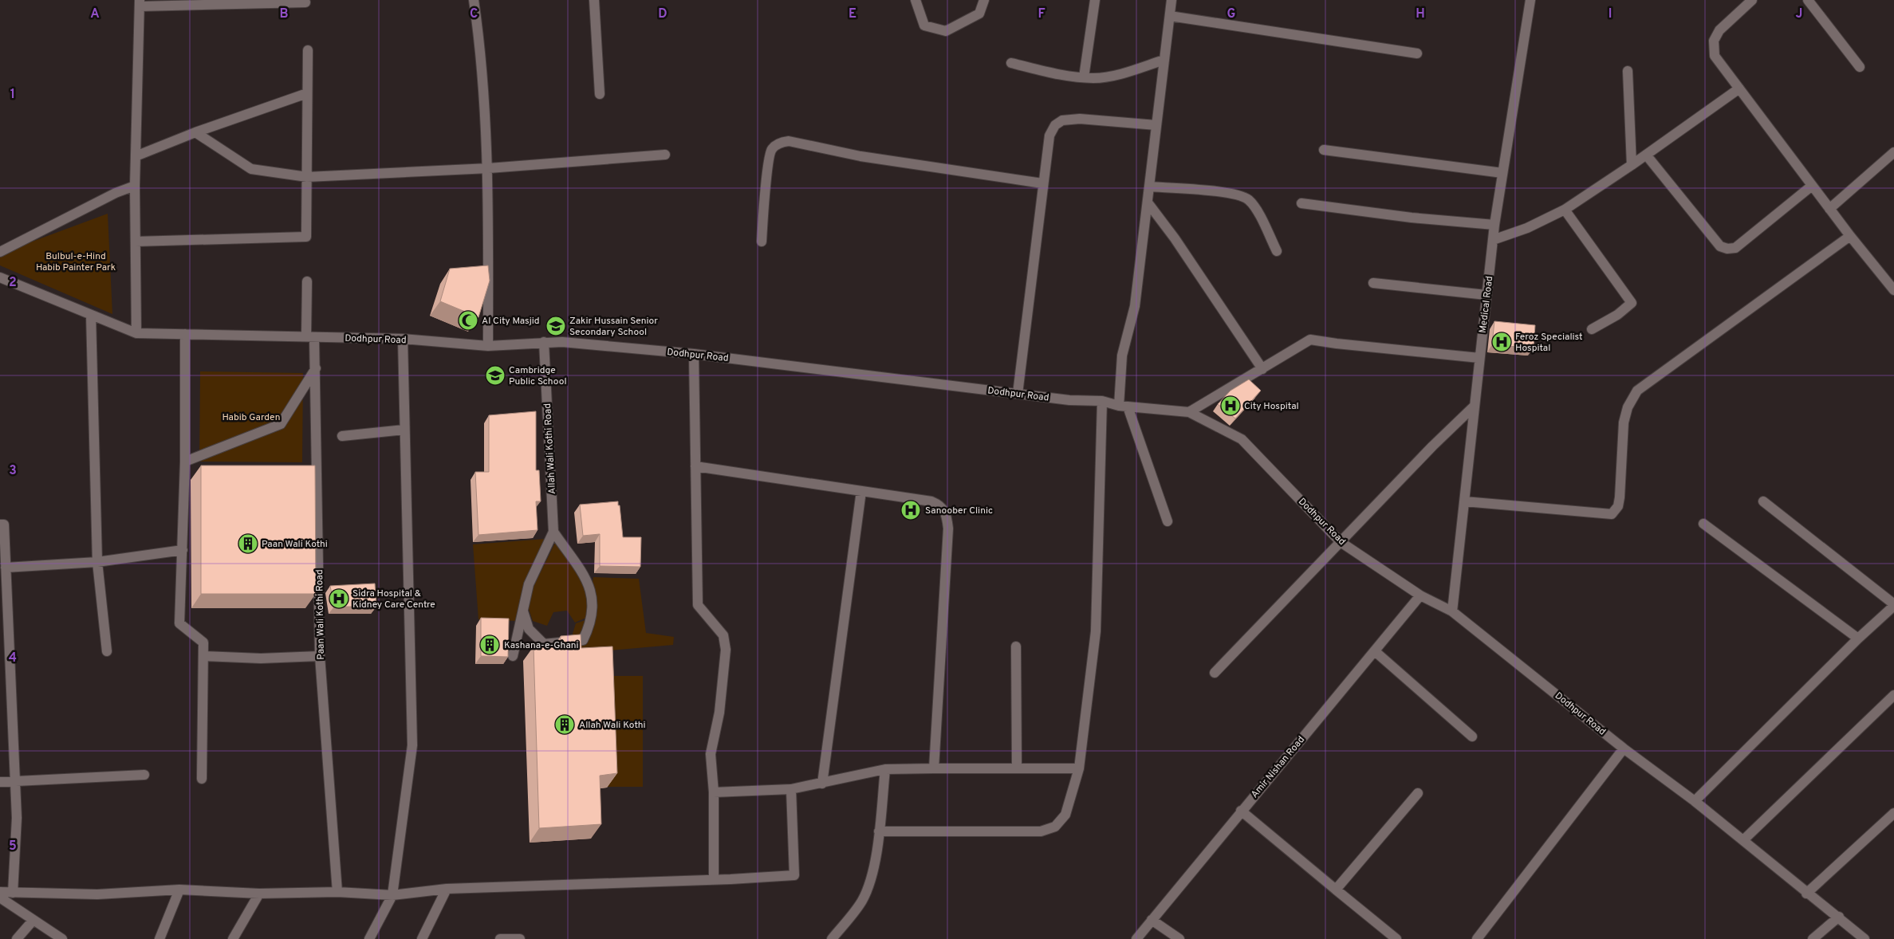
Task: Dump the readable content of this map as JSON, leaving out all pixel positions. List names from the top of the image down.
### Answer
{
  "streets": {
    "street": [
      "Medical Road",
      "Dodhpur Road",
      "Allah Wali Kothi Road",
      "Paan Wali Kothi Road",
      "Amir Nishan Road"
    ]
  },
  "crossings": [
    ["Medical Road", "Dodhpur Road"],
    ["Dodhpur Road", "Allah Wali Kothi Road"],
    ["Dodhpur Road", "Paan Wali Kothi Road"],
    ["Dodhpur Road", "Amir Nishan Road"]
  ],
  "parks": ["Bulbul-e-Hind Habib Painter Park", "Habib Garden"],
  "places": {
    "mosque": ["Al City Masjid"],
    "school or university": ["Zakir Hussain Senior Secondary School", "Cambridge Public School"],
    "hospital": [
      "Feroz Specialist Hospital",
      "City Hospital",
      "Sanoober Clinic",
      "Sidra Hospital & Kidney Care Centre"
    ],
    "building": ["Paan Wali Kothi", "Kashana-e-Ghani", "Allah Wali Kothi"]
  },
  "grid": {
    "columns": [
      "A",
      "B",
      "C",
      "D",
      "E",
      "F",
      "G",
      "H",
      "I",
      "J"
    ],
    "rows": [
      "1",
      "2",
      "3",
      "4",
      "5"
    ]
  }
}
